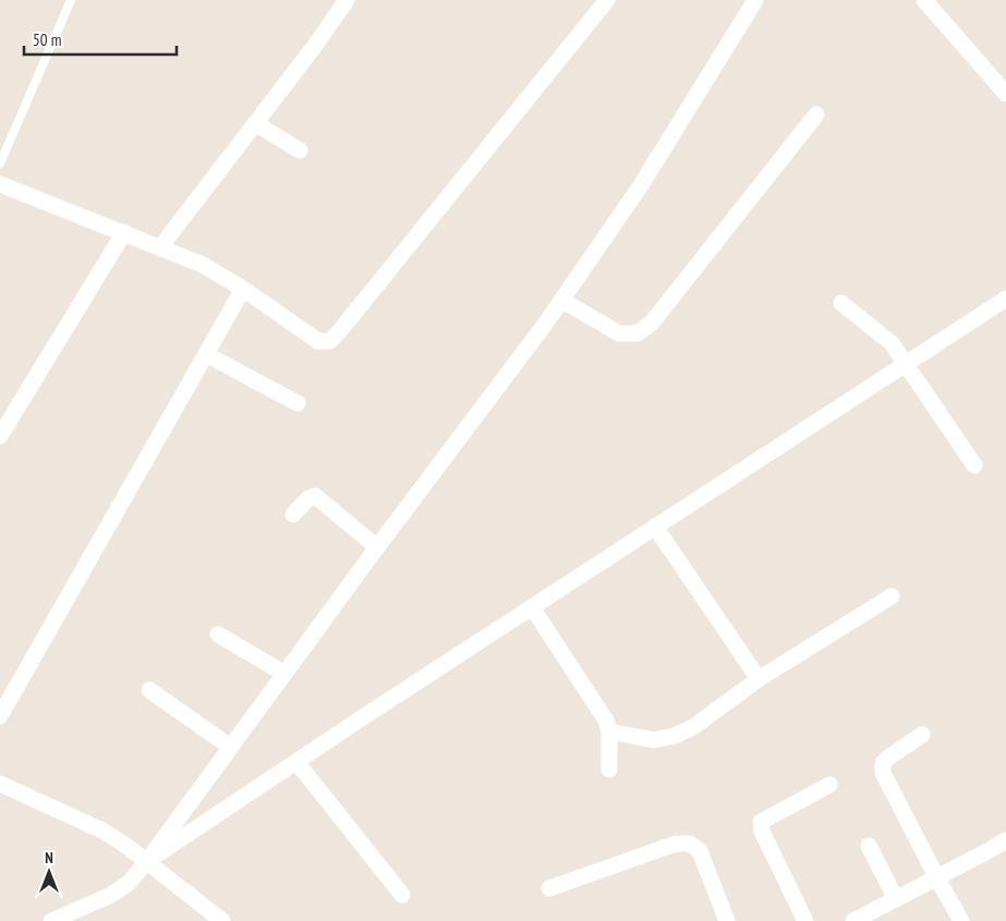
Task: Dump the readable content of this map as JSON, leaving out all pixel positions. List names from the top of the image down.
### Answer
{
  "scale_bar": "50 m",
  "north": "top"
}
